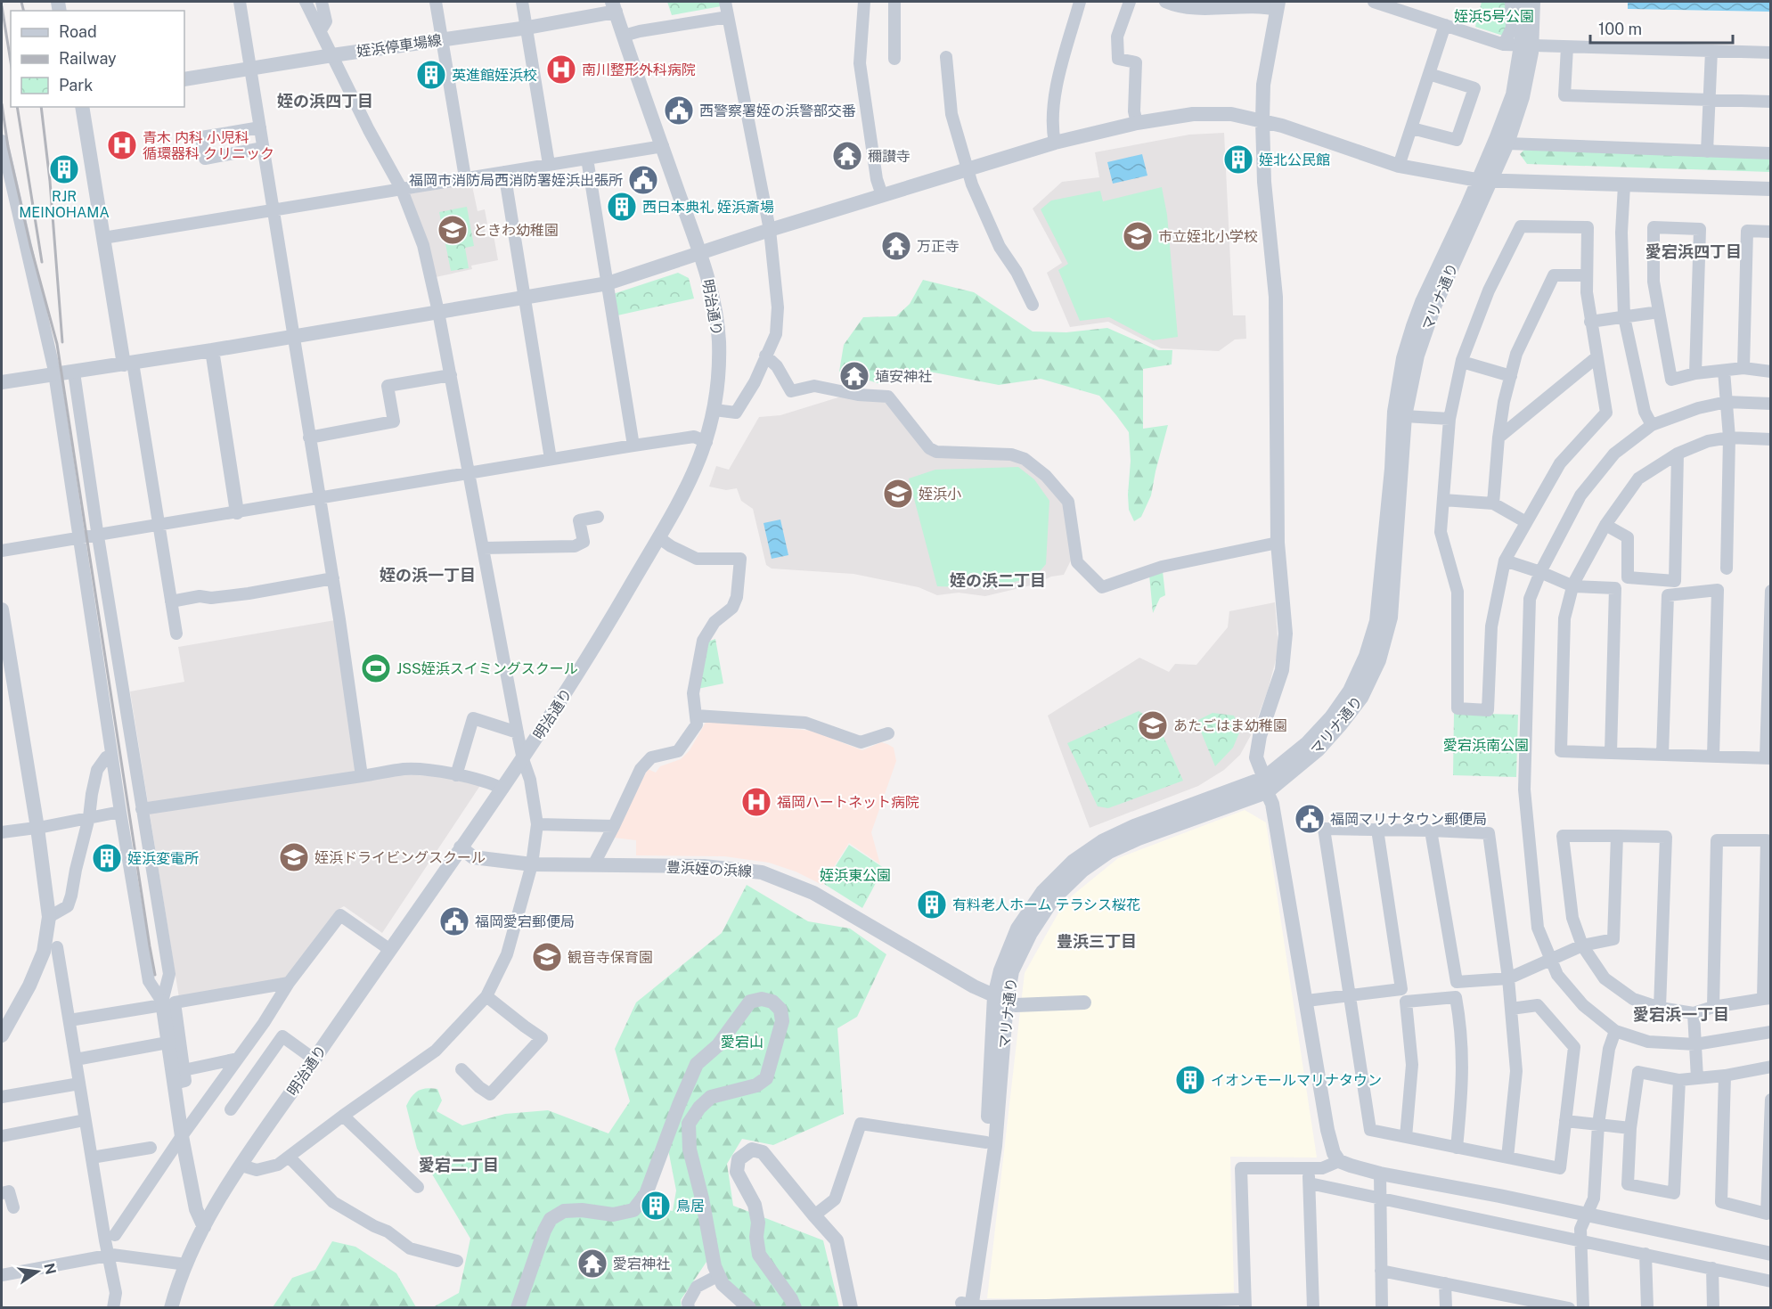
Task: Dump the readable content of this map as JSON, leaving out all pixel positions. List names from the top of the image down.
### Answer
{
  "streets": {
    "street": [
      "姪浜停車場線",
      "マリナ通り",
      "明治通り",
      "豊浜姪の浜線"
    ]
  },
  "crossings": [
    ["姪浜停車場線", "明治通り"],
    ["マリナ通り", "豊浜姪の浜線"],
    ["明治通り", "豊浜姪の浜線"]
  ],
  "districts": [
    "姪の浜四丁目",
    "愛宕浜四丁目",
    "姪の浜一丁目",
    "姪の浜二丁目",
    "豊浜三丁目",
    "愛宕浜一丁目",
    "愛宕二丁目"
  ],
  "parks": [
    "姪浜5号公園",
    "愛宕浜南公園",
    "姪浜東公園",
    "愛宕山"
  ],
  "places": {
    "hospital": ["南川整形外科病院", "青木 内科 小児科 循環器科 クリニック", "福岡ハートネット病院"],
    "building": [
      "英進館姪浜校",
      "姪北公民館",
      "RJR MEINOHAMA",
      "西日本典礼 姪浜斎場",
      "姪浜変電所",
      "有料老人ホーム テラシス桜花",
      "イオンモールマリナタウン",
      "鳥居"
    ],
    "public building": [
      "西警察署姪の浜警部交番",
      "福岡市消防局西消防署姪浜出張所",
      "福岡マリナタウン郵便局",
      "福岡愛宕郵便局"
    ],
    "temple": [
      "穪讃寺",
      "万正寺",
      "埴安神社",
      "愛宕神社"
    ],
    "school or university": [
      "ときわ幼稚園",
      "市立姪北小学校",
      "姪浜小",
      "あたごはま幼稚園",
      "姪浜ドライビングスクール",
      "観音寺保育園"
    ],
    "sports": ["JSS姪浜スイミングスクール"]
  },
  "legend": ["Road", "Railway", "Park"],
  "scale_bar": "100 m",
  "north": "right"
}
